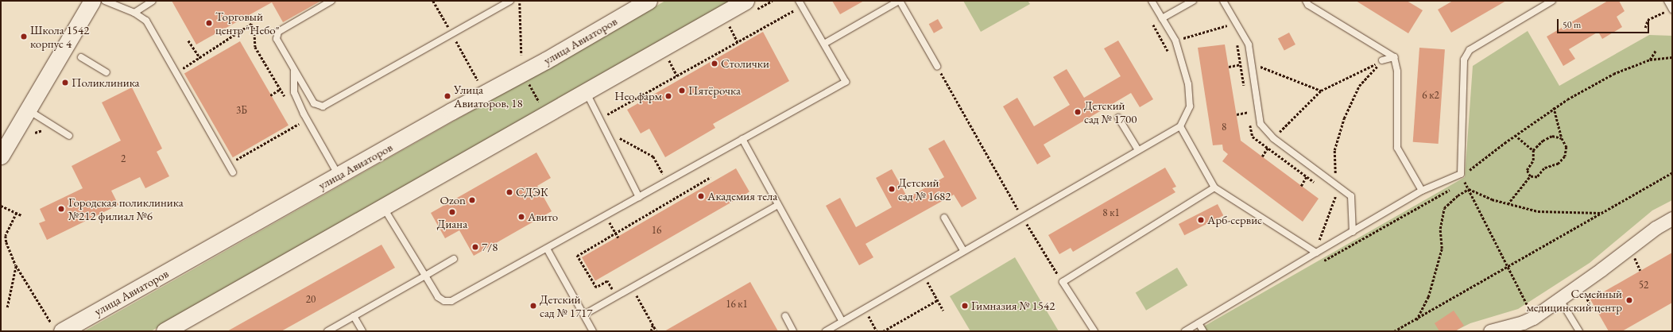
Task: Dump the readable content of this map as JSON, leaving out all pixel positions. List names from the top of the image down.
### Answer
{
  "streets": {
    "street": ["улица Авиаторов"]
  },
  "places": [
    "Торговый центр \"Небо\"",
    "Школа 1542 корпус 4",
    "Столички",
    "Поликлиника",
    "Пятёрочка",
    "Улица Авиаторов, 18",
    "Нео фарм",
    "Детский сад № 1700",
    "Детский сад № 1682",
    "СДЭК",
    "Академия тела",
    "Ozon",
    "Городская поликлиника №212 филиал №6",
    "Диана",
    "Авито",
    "Арб-сервис",
    "7/8",
    "Семейный медицинский центр",
    "Детский сад № 1717",
    "Гимназия № 1542"
  ],
  "house_numbers": [
    "6 к2",
    "3Б",
    "8",
    "2",
    "8 к1",
    "16",
    "52",
    "20",
    "16 к1"
  ],
  "scale_bar": "50 m"
}
